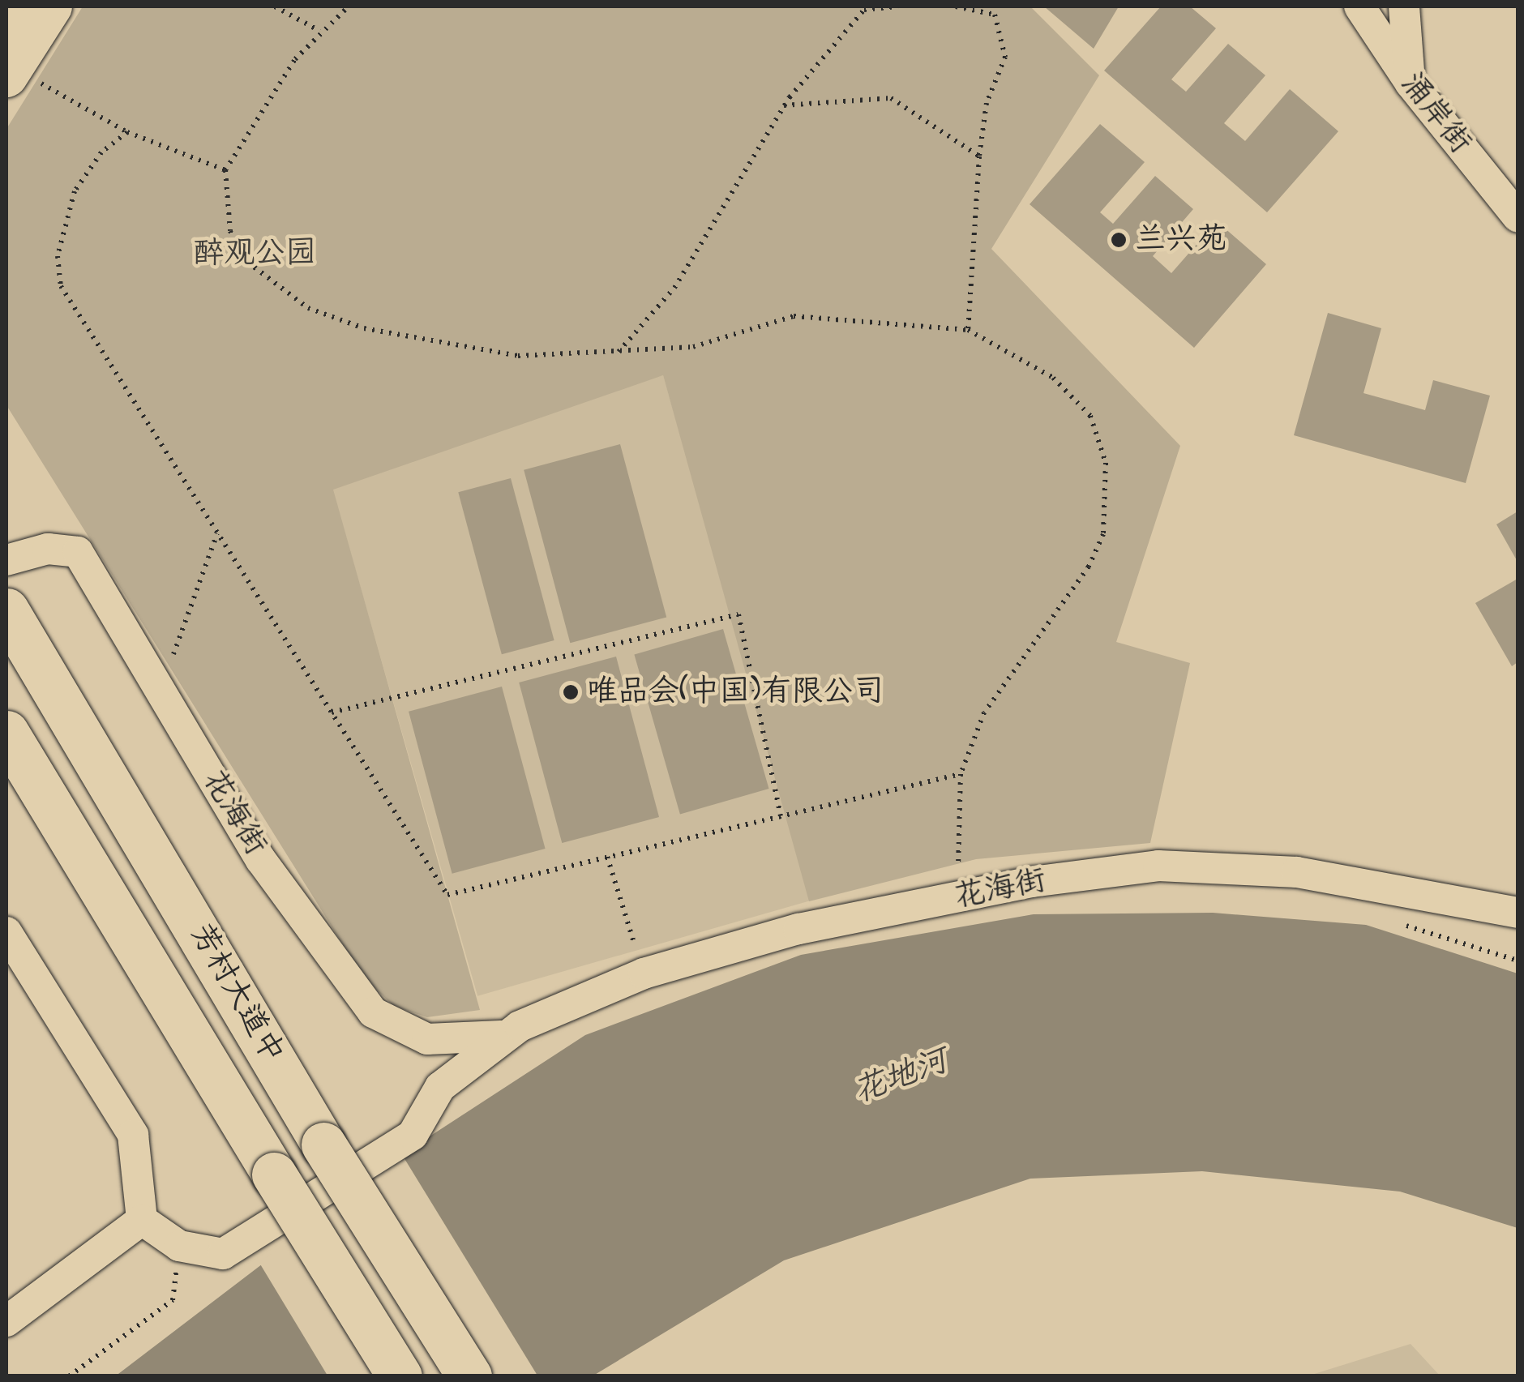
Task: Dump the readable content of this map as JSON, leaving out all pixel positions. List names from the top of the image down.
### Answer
{
  "streets": {
    "highway": ["芳村大道中"],
    "street": ["涌岸街", "花海街"]
  },
  "water": ["花地河"],
  "parks": ["醉观公园"],
  "places": ["兰兴苑", "唯品会(中国)有限公司"]
}
